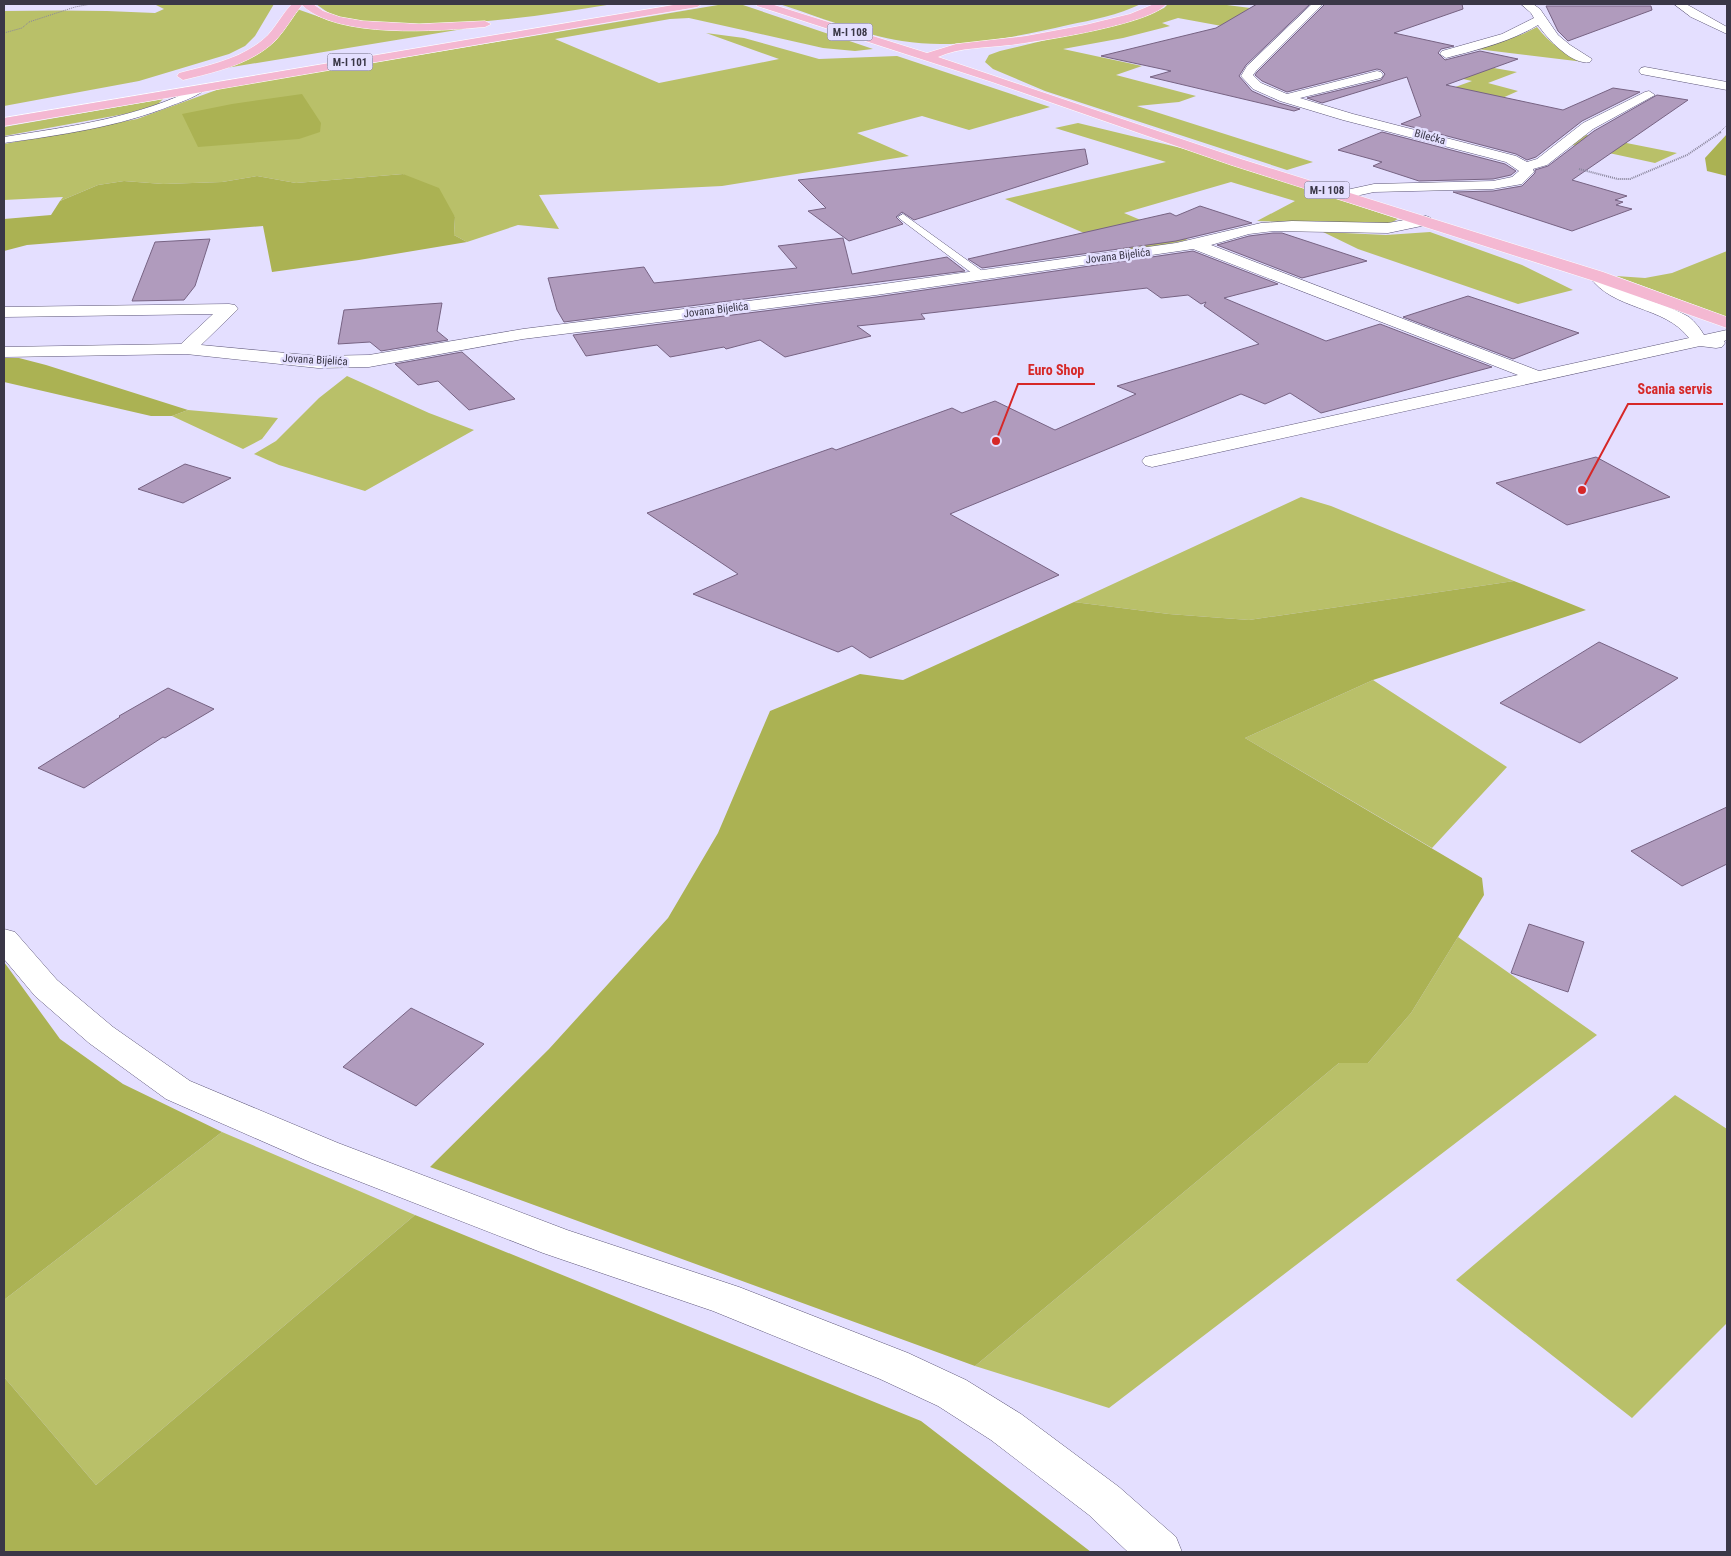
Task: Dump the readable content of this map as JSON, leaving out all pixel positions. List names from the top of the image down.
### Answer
{
  "streets": {
    "main road": ["M-I 108", "M-I 101"],
    "street": ["Bilećka", "Jovana Bijelića"]
  },
  "crossings": [
    ["M-I 108", "Jovana Bijelića"]
  ],
  "places": ["Euro Shop", "Scania servis"]
}
